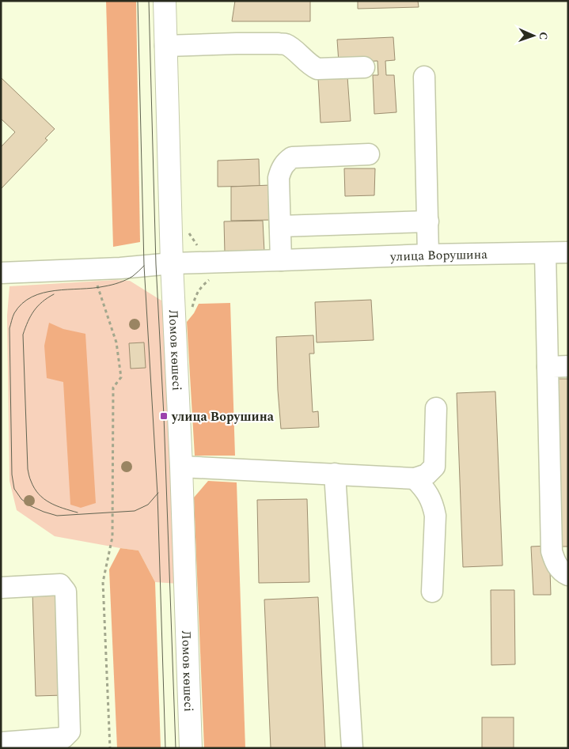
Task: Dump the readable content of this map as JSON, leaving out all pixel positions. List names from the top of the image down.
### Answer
{
  "streets": {
    "main road": ["Ломов көшесі"],
    "street": ["улица Ворушина"]
  },
  "crossings": [
    ["улица Ворушина", "Ломов көшесі"]
  ],
  "places": {
    "transit": ["улица Ворушина"]
  },
  "north": "right"
}
